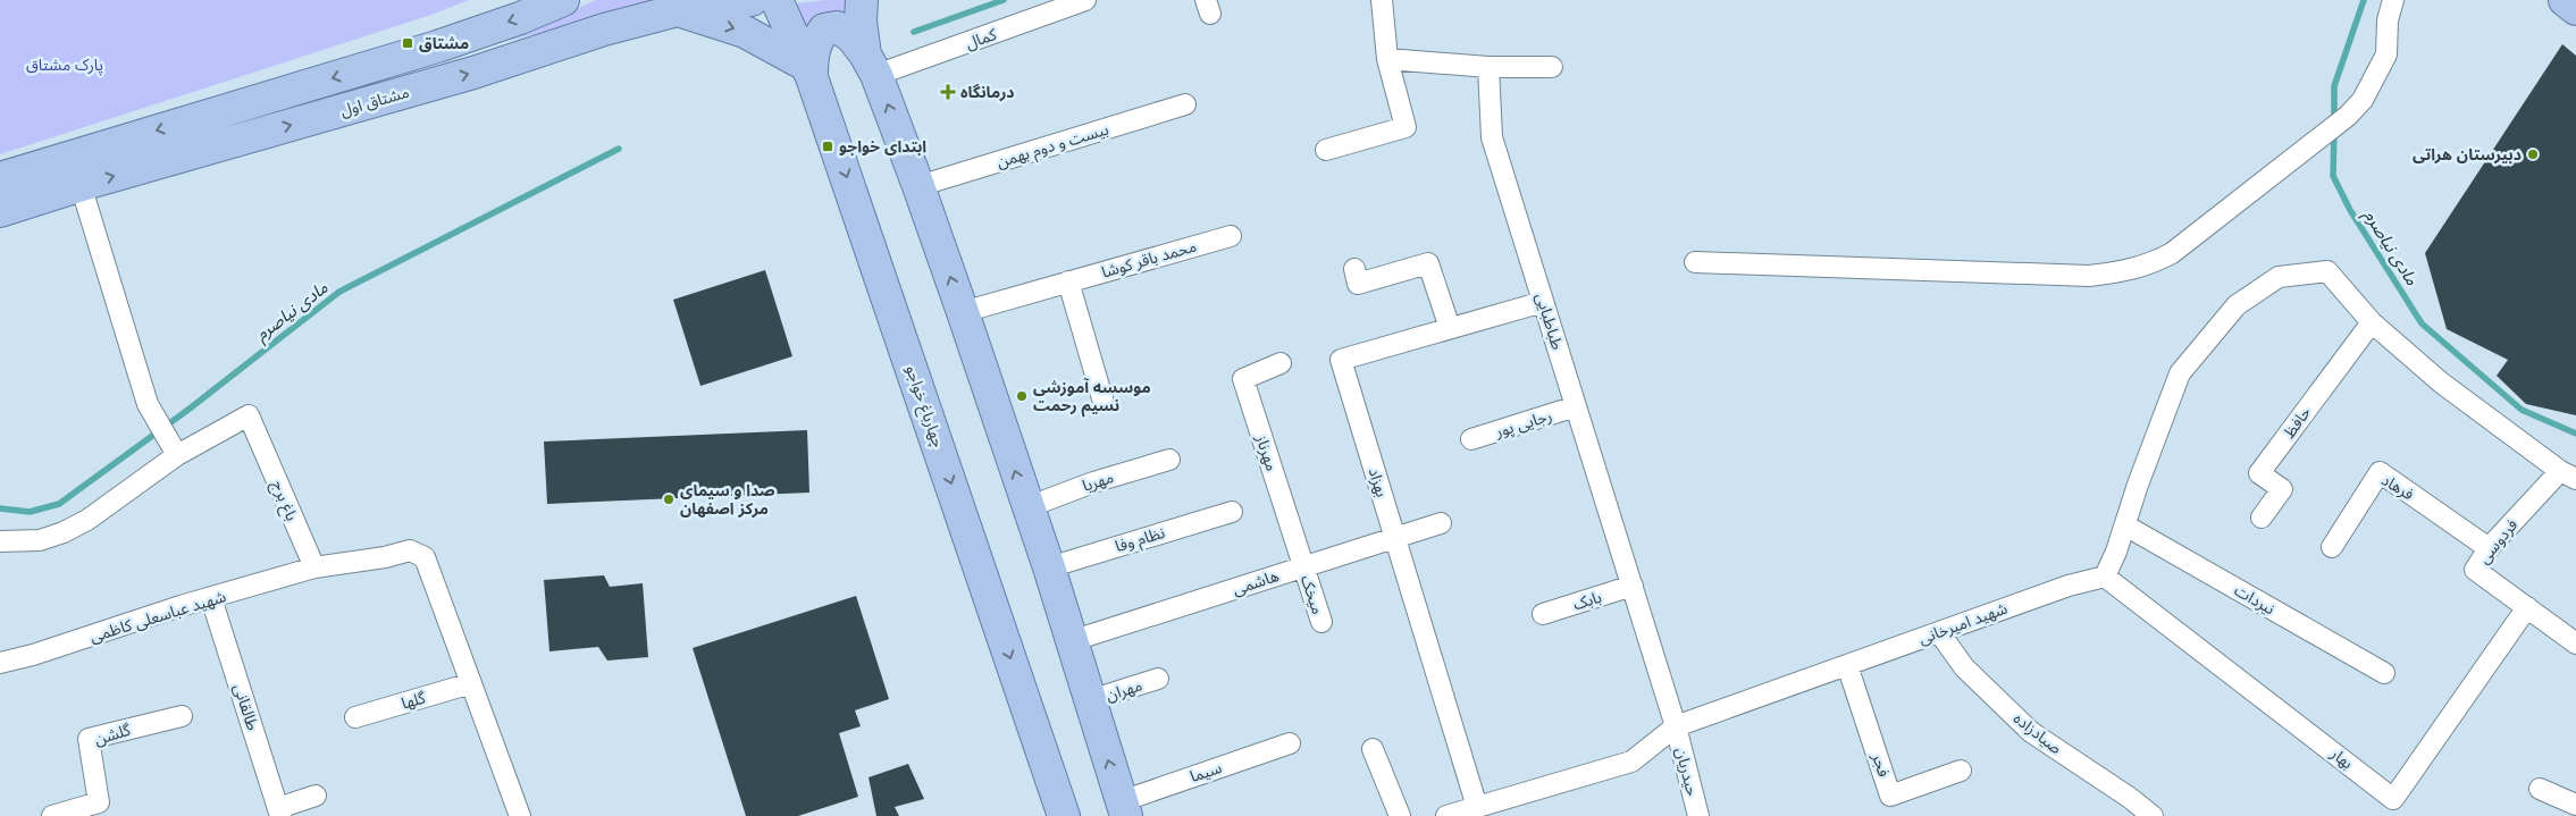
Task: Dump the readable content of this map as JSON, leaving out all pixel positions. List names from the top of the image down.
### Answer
{
  "streets": {
    "main road": ["مشتاق اول", "چهارباغ خواجو"],
    "street": [
      "کمال",
      "بیست و دوم بهمن",
      "محمد باقر کوشا",
      "طباطبایی",
      "حافظ",
      "رجایی پور",
      "مهرناز",
      "مهریا",
      "بهزاد",
      "فرهاد",
      "باغ برج",
      "نظام وفا",
      "فردوسی",
      "هاشمی",
      "میخک",
      "نیردات",
      "بابک",
      "شهید عباسعلی کاظمی",
      "شهید امیرخانی",
      "مهران",
      "گلها",
      "طالقانی",
      "صیادزاده",
      "گلشن",
      "بهار",
      "فجر",
      "سیما",
      "حیدریان"
    ]
  },
  "crossings": [
    ["طباطبایی", "رجایی پور"],
    ["طباطبایی", "بهزاد"],
    ["طباطبایی", "بابک"],
    ["طباطبایی", "شهید امیرخانی"],
    ["طباطبایی", "حیدریان"],
    ["مهرناز", "هاشمی"],
    ["مهرناز", "میخک"],
    ["بهزاد", "هاشمی"],
    ["بهزاد", "شهید امیرخانی"],
    ["فرهاد", "فردوسی"],
    ["باغ برج", "شهید عباسعلی کاظمی"],
    ["فردوسی", "بهار"],
    ["هاشمی", "میخک"],
    ["شهید عباسعلی کاظمی", "طالقانی"],
    ["شهید امیرخانی", "صیادزاده"],
    ["شهید امیرخانی", "بهار"],
    ["شهید امیرخانی", "فجر"],
    ["شهید امیرخانی", "حیدریان"]
  ],
  "water": ["مادی نیاصرم"],
  "parks": ["پارک مشتاق"],
  "places": {
    "transit": ["مشتاق", "ابتدای خواجو"],
    "health": ["درمانگاه"],
    "other": ["دبیرستان هراتی", "موسسه آموزشی نسیم رحمت", "صدا و سیمای مرکز اصفهان"]
  }
}
